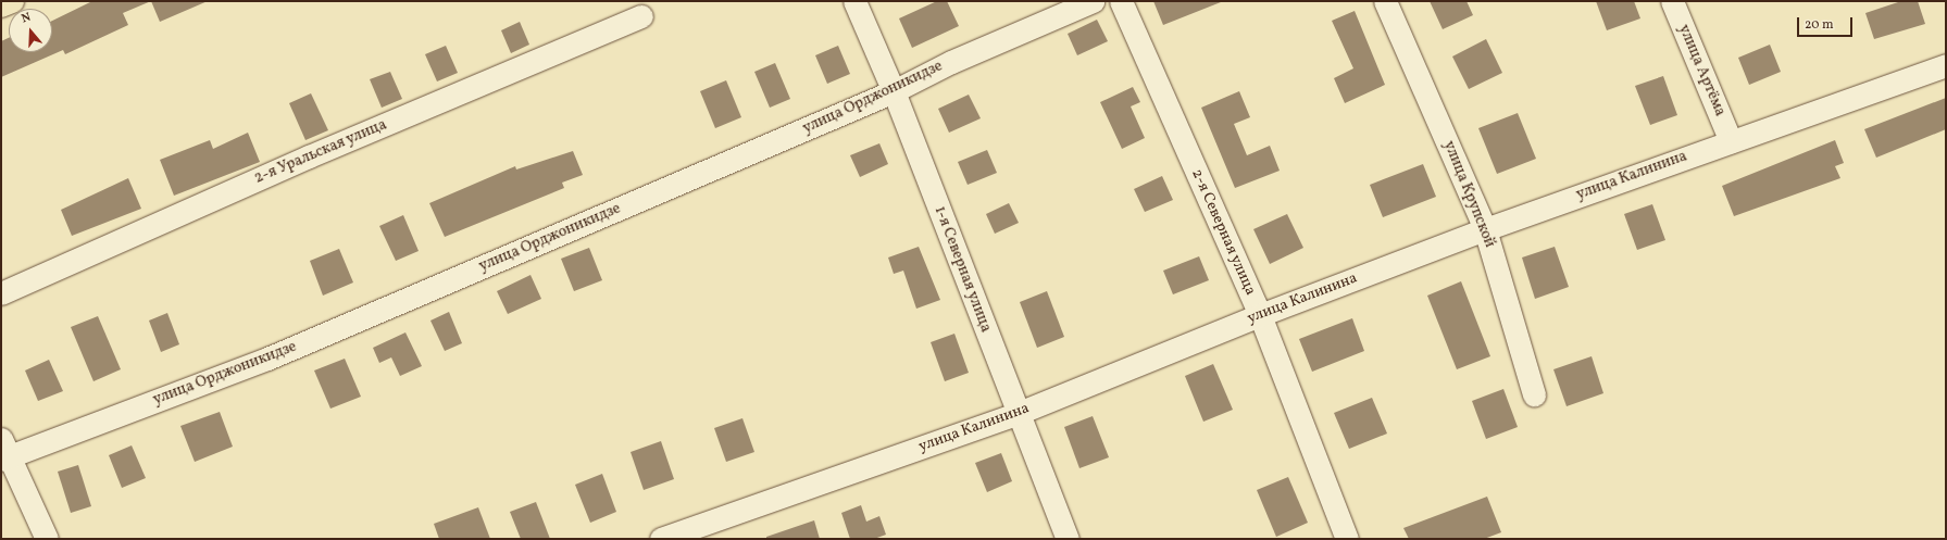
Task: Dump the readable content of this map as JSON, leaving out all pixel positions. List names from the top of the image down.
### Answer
{
  "streets": {
    "street": [
      "улица Артёма",
      "улица Орджоникидзе",
      "2-я Уральская улица",
      "улица Калинина",
      "улица Крупской",
      "2-я Северная улица",
      "1-я Северная улица"
    ]
  },
  "crossings": [
    ["улица Артёма", "улица Калинина"],
    ["улица Орджоникидзе", "1-я Северная улица"],
    ["улица Калинина", "улица Крупской"],
    ["улица Калинина", "2-я Северная улица"],
    ["улица Калинина", "1-я Северная улица"]
  ],
  "scale_bar": "20 m",
  "north": "top"
}
